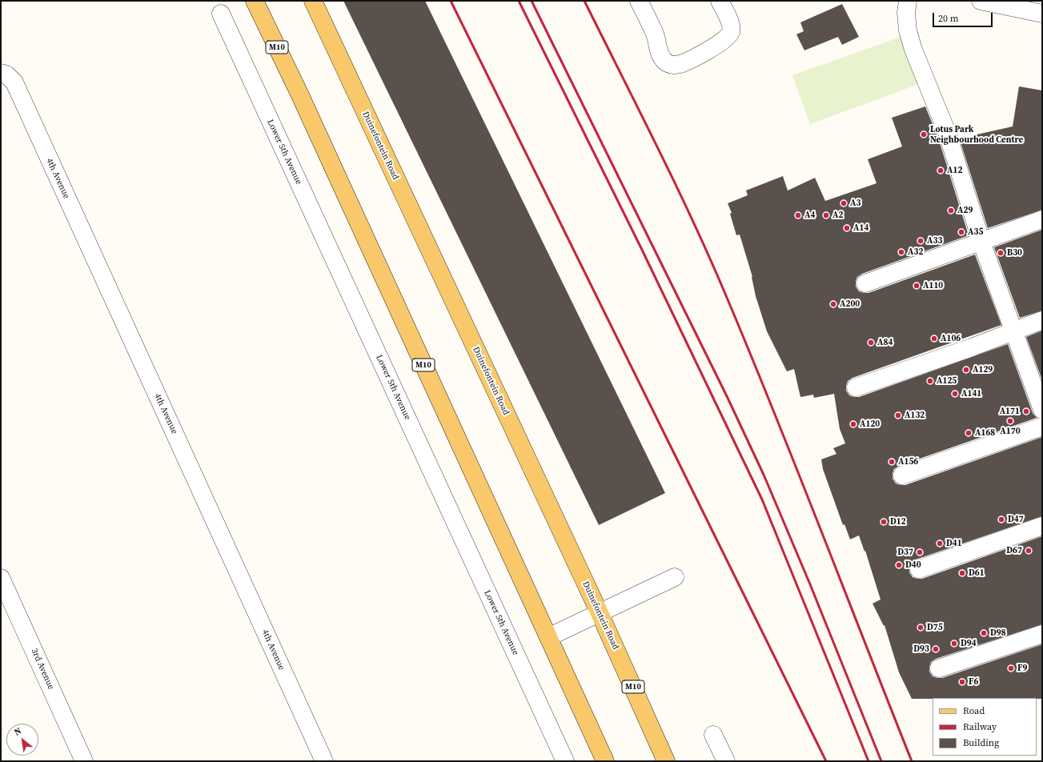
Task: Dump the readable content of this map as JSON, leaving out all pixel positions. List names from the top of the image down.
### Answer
{
  "streets": {
    "main road": ["M10", "Duinefontein Road"],
    "street": ["Lower 5th Avenue", "4th Avenue", "3rd Avenue"]
  },
  "places": [
    "Lotus Park Neighbourhood Centre",
    "A12",
    "A3",
    "A29",
    "A4",
    "A2",
    "A14",
    "A35",
    "A33",
    "A32",
    "B30",
    "A110",
    "A200",
    "A106",
    "A84",
    "A129",
    "A125",
    "A141",
    "A171",
    "A132",
    "A170",
    "A120",
    "A168",
    "A156",
    "D47",
    "D12",
    "D41",
    "D67",
    "D37",
    "D40",
    "D61",
    "D75",
    "D98",
    "D94",
    "D93",
    "F9",
    "F6"
  ],
  "legend": ["Road", "Railway", "Building"],
  "scale_bar": "20 m",
  "north": "top left"
}
